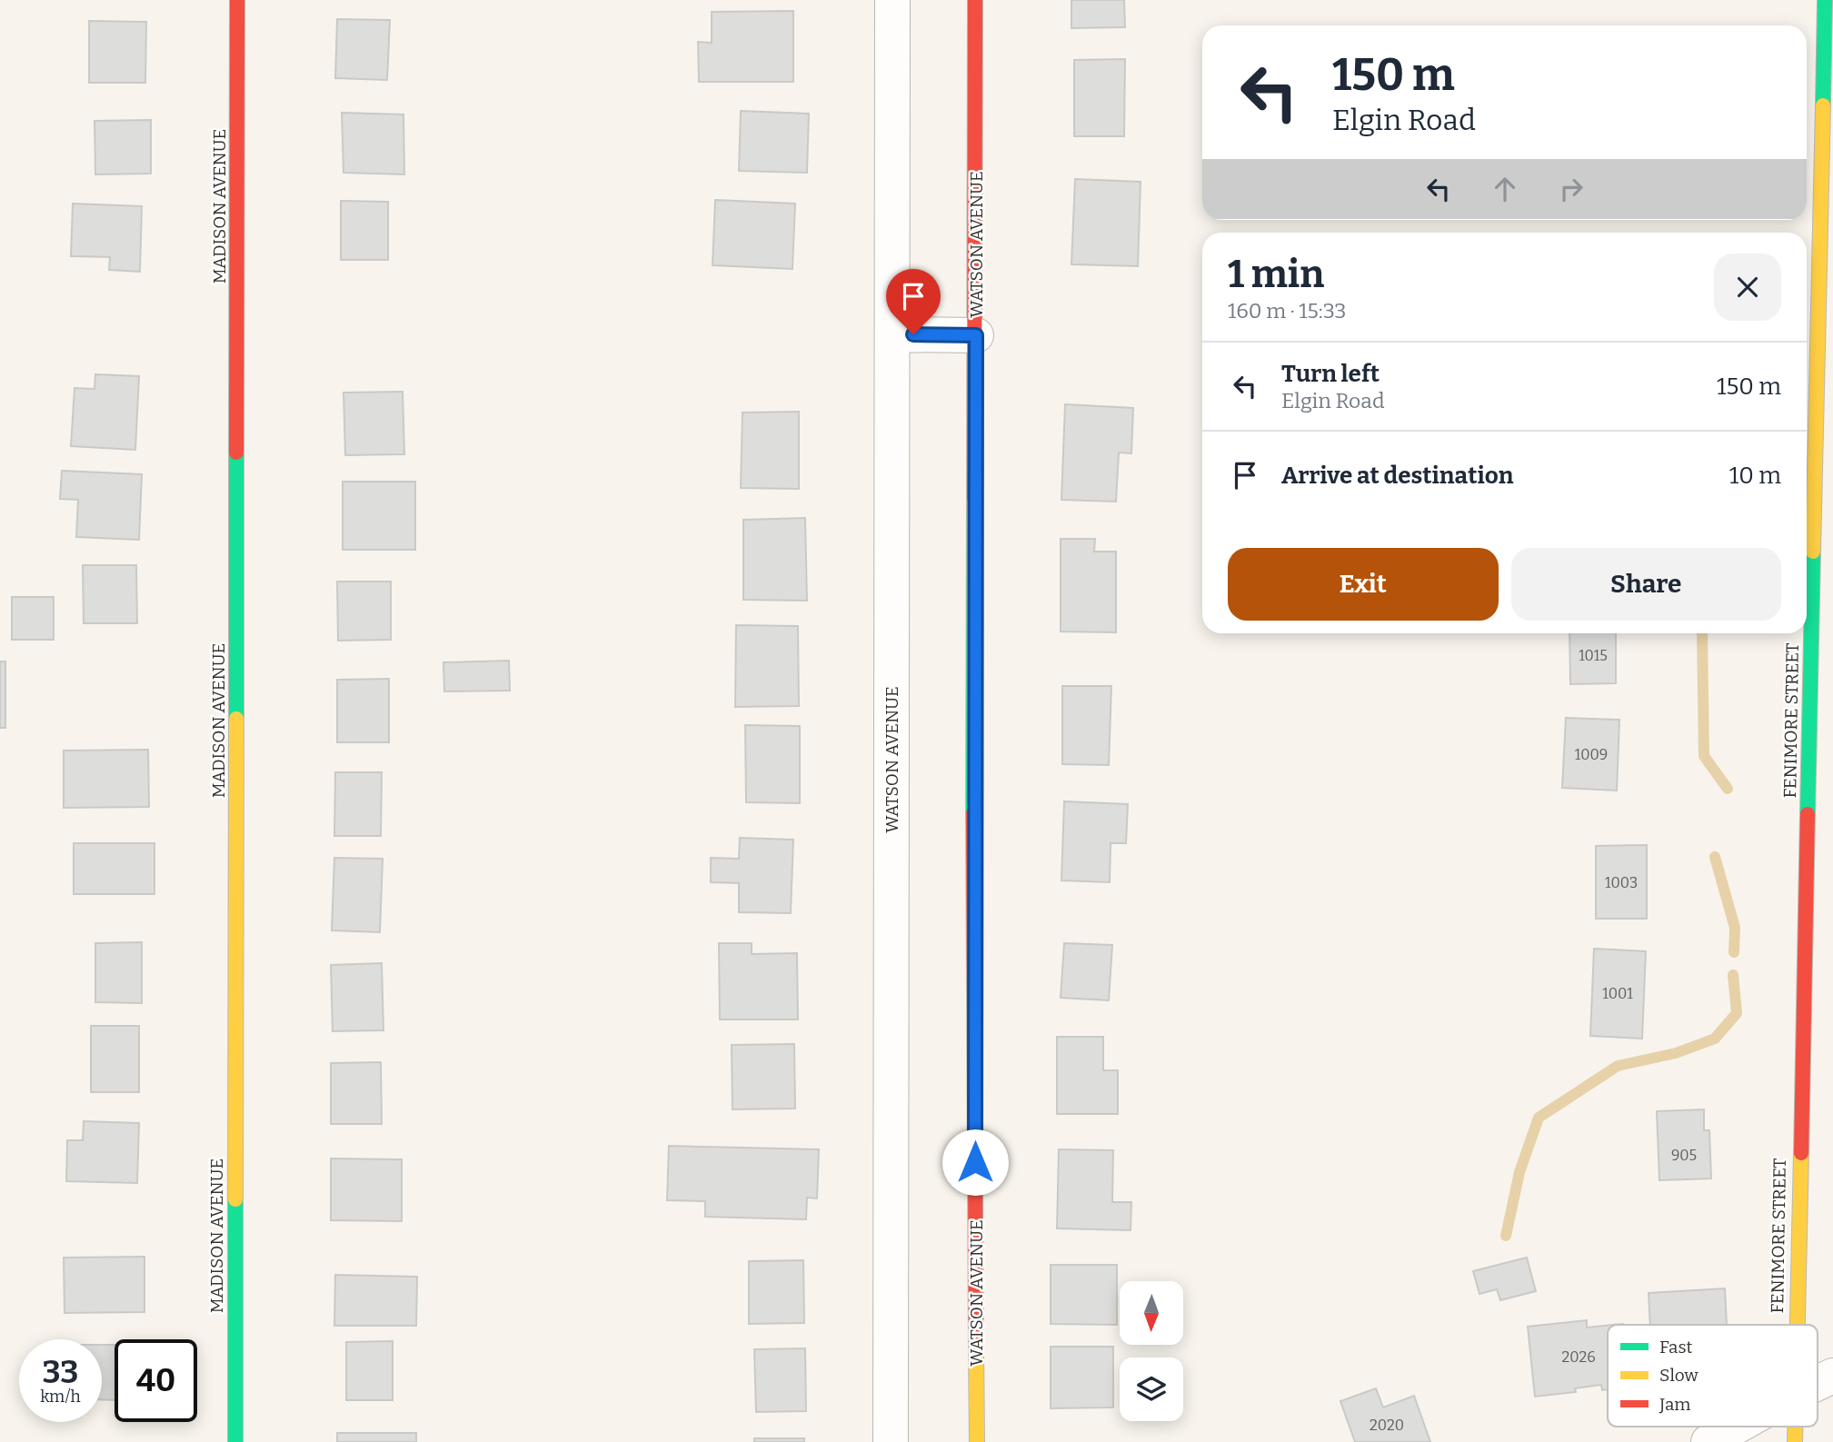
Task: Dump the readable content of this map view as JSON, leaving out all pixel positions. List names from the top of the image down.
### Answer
{
  "streets": {
    "street": ["MADISON AVENUE", "WATSON AVENUE", "FENIMORE STREET"]
  },
  "house_numbers": [
    "1015",
    "1009",
    "1003",
    "1001",
    "905",
    "2026",
    "2020"
  ],
  "legend": ["Fast", "Slow", "Jam"],
  "north": "bottom",
  "page": {
    "turn": ["150 m", "Elgin Road"],
    "heading": ["1 min", "160 m · 15:33"],
    "list": [
      {
        "name": "Turn left",
        "note": "Elgin Road",
        "value": "150 m"
      },
      {
        "name": "Arrive at destination",
        "value": "10 m"
      }
    ],
    "buttons": ["Exit", "Share"],
    "speed": "33 km/h",
    "limit": "40"
  }
}
